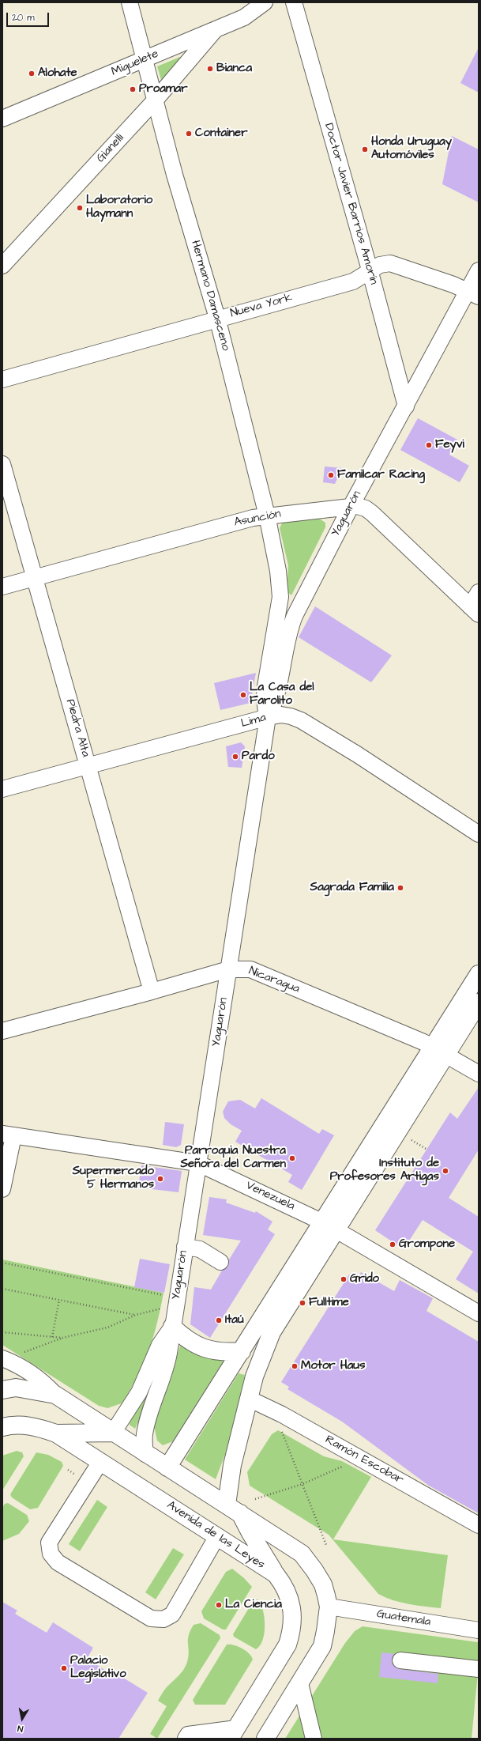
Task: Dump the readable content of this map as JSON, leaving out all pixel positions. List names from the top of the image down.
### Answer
{
  "streets": {
    "main road": ["Avenida de las Leyes"],
    "street": [
      "Miguelete",
      "Gianelli",
      "Doctor Javier Barrios Amorín",
      "Hermano Damasceno",
      "Nueva York",
      "Yaguarón",
      "Asunción",
      "Lima",
      "Piedra Alta",
      "Nicaragua",
      "Venezuela",
      "Ramón Escobar",
      "Guatemala"
    ]
  },
  "crossings": [
    ["Miguelete", "Gianelli"],
    ["Miguelete", "Hermano Damasceno"],
    ["Gianelli", "Hermano Damasceno"],
    ["Doctor Javier Barrios Amorín", "Nueva York"],
    ["Doctor Javier Barrios Amorín", "Yaguarón"],
    ["Hermano Damasceno", "Nueva York"],
    ["Hermano Damasceno", "Yaguarón"],
    ["Hermano Damasceno", "Asunción"],
    ["Nueva York", "Yaguarón"],
    ["Yaguarón", "Asunción"],
    ["Yaguarón", "Lima"],
    ["Yaguarón", "Nicaragua"],
    ["Yaguarón", "Venezuela"],
    ["Asunción", "Piedra Alta"],
    ["Lima", "Piedra Alta"],
    ["Piedra Alta", "Nicaragua"]
  ],
  "places": [
    "Bianca",
    "Alohate",
    "Proamar",
    "Container",
    "Honda Uruguay Automóviles",
    "Laboratorio Haymann",
    "Feyvi",
    "Familcar Racing",
    "La Casa del Farolito",
    "Pardo",
    "Sagrada Familia",
    "Parroquia Nuestra Señora del Carmen",
    "Instituto de Profesores Artigas",
    "Supermercado 5 Hermanos",
    "Grompone",
    "Grido",
    "Fulltime",
    "Itaú",
    "Motor Haus",
    "La Ciencia",
    "Palacio Legislativo"
  ],
  "scale_bar": "20 m",
  "north": "bottom"
}
